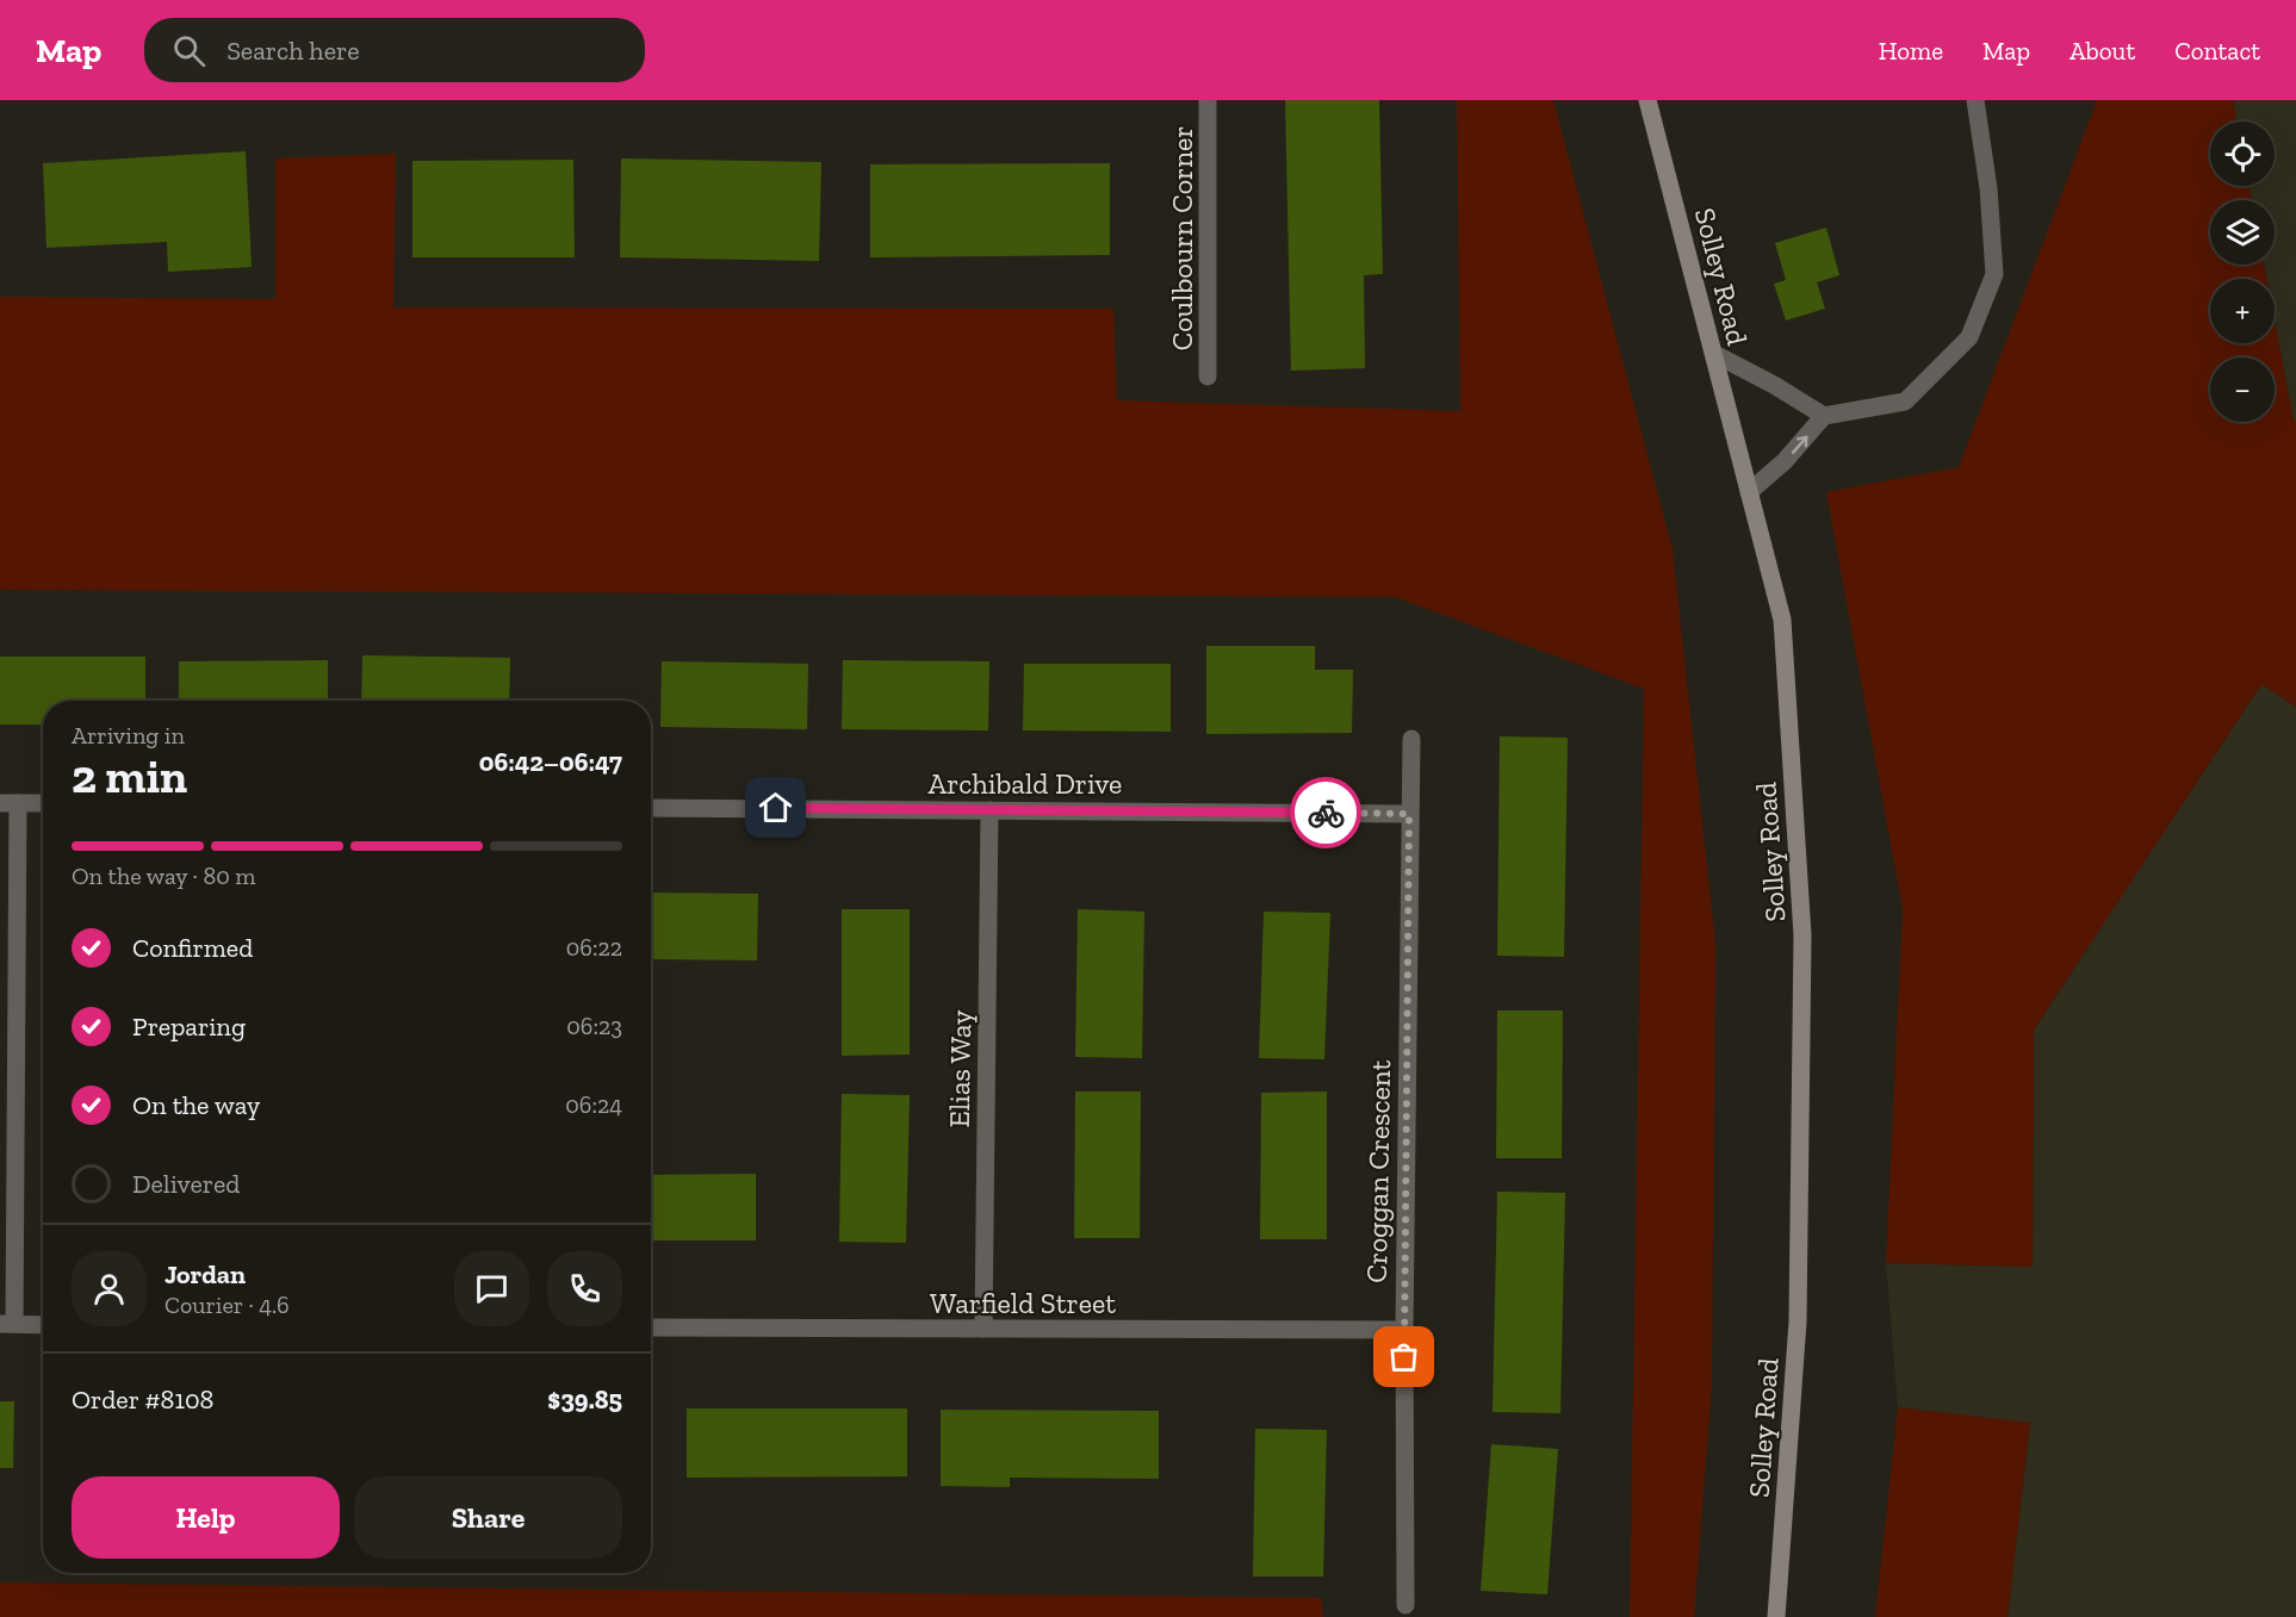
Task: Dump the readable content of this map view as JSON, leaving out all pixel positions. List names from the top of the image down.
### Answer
{
  "streets": {
    "main road": ["Solley Road"],
    "street": [
      "Coulbourn Corner",
      "Archibald Drive",
      "Elias Way",
      "Croggan Crescent",
      "Warfield Street"
    ]
  },
  "crossings": [
    ["Archibald Drive", "Elias Way"],
    ["Archibald Drive", "Croggan Crescent"],
    ["Elias Way", "Warfield Street"],
    ["Croggan Crescent", "Warfield Street"]
  ],
  "page": {
    "header": "Map",
    "search": "Search here",
    "nav": [
      "Home",
      "Map",
      "About",
      "Contact"
    ],
    "map_buttons": ["+", "−"],
    "heading": ["2 min", "Arriving in", "06:42–06:47"],
    "panel": [
      "Jordan",
      "Courier · 4.6",
      "Order #8108",
      "$39.85"
    ],
    "bar": "On the way · 80 m",
    "list": [
      ["Confirmed", "06:22"],
      ["Preparing", "06:23"],
      ["On the way", "06:24"],
      "Delivered"
    ],
    "buttons": ["Help", "Share"]
  }
}
